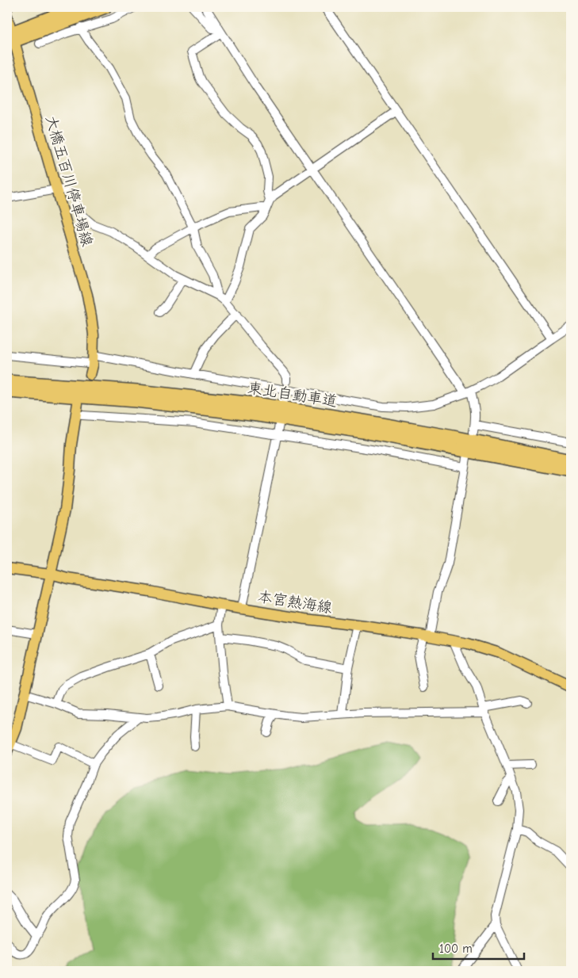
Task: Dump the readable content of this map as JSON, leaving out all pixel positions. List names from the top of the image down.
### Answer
{
  "streets": {
    "highway": ["東北自動車道"],
    "main road": ["大橋五百川停車場線", "本宮熱海線"]
  },
  "scale_bar": "100 m"
}
